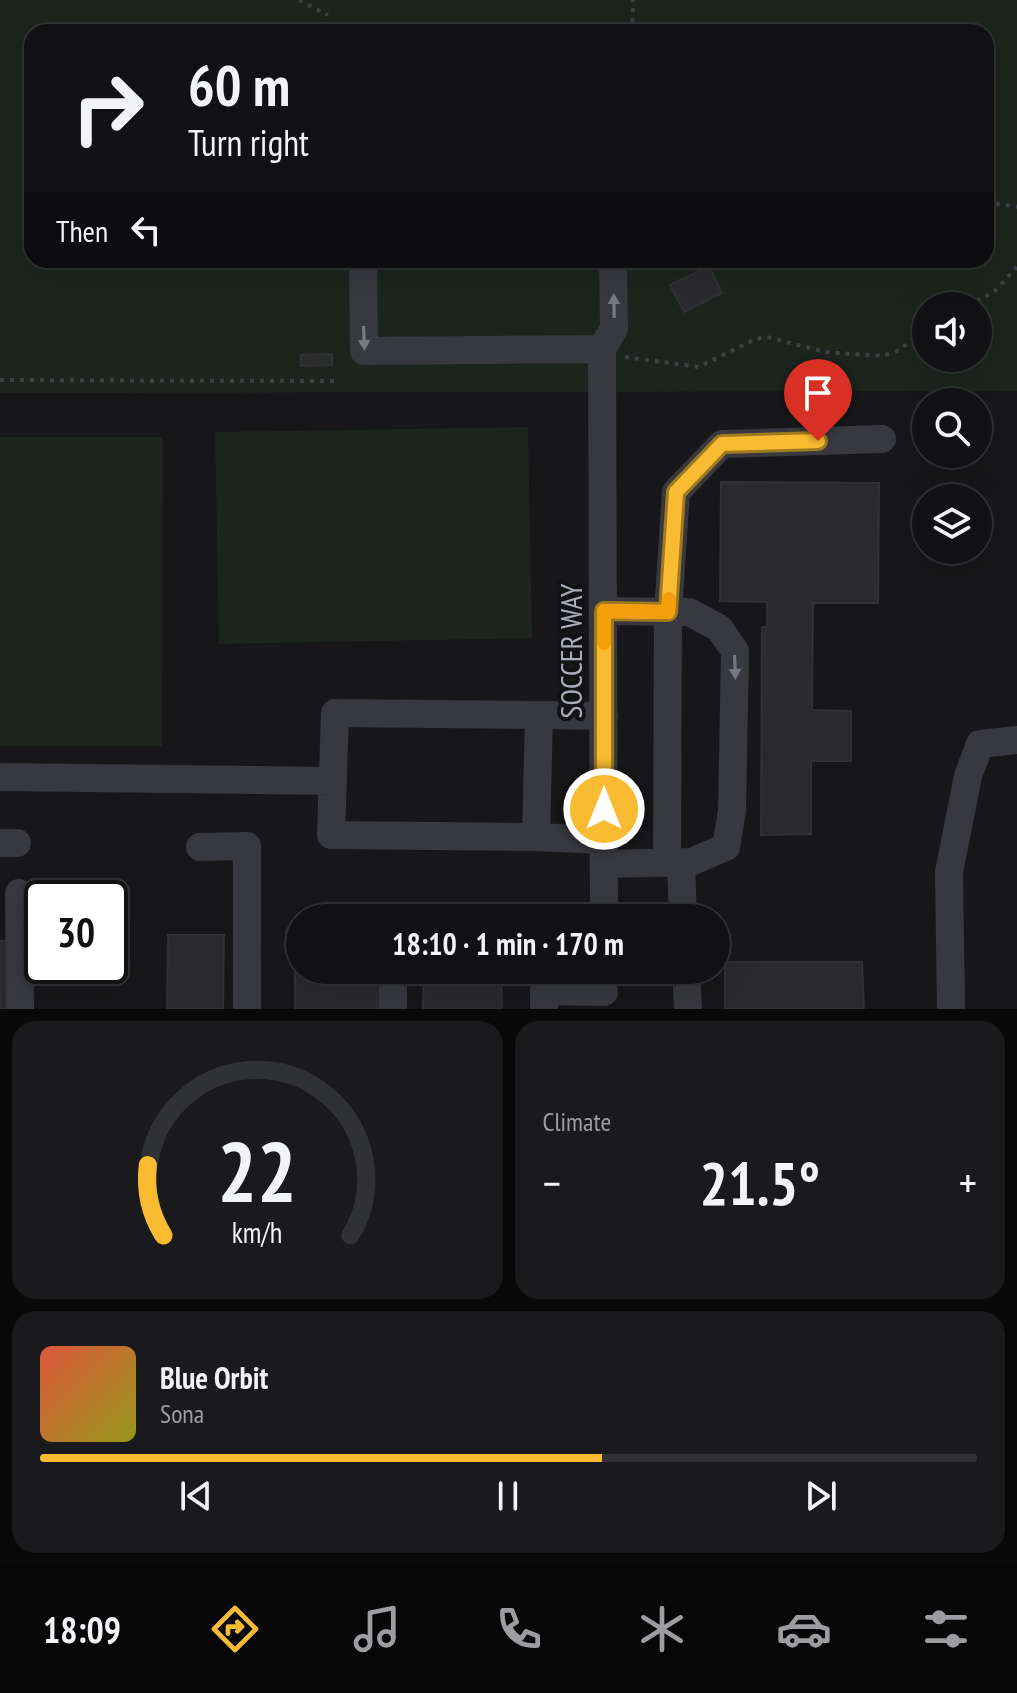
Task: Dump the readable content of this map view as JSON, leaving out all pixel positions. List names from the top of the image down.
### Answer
{
  "streets": {
    "street": ["SOCCER WAY"]
  },
  "page": {
    "turn": ["60 m", "Turn right"],
    "then": "Then",
    "limit": "30",
    "trip": "18:10 · 1 min · 170 m",
    "tile": "Climate",
    "heat": ["−", "21.5°", "+"],
    "song": ["Blue Orbit", "Sona"],
    "tabs": "18:09",
    "gauge": ["22", "km/h"]
  }
}
